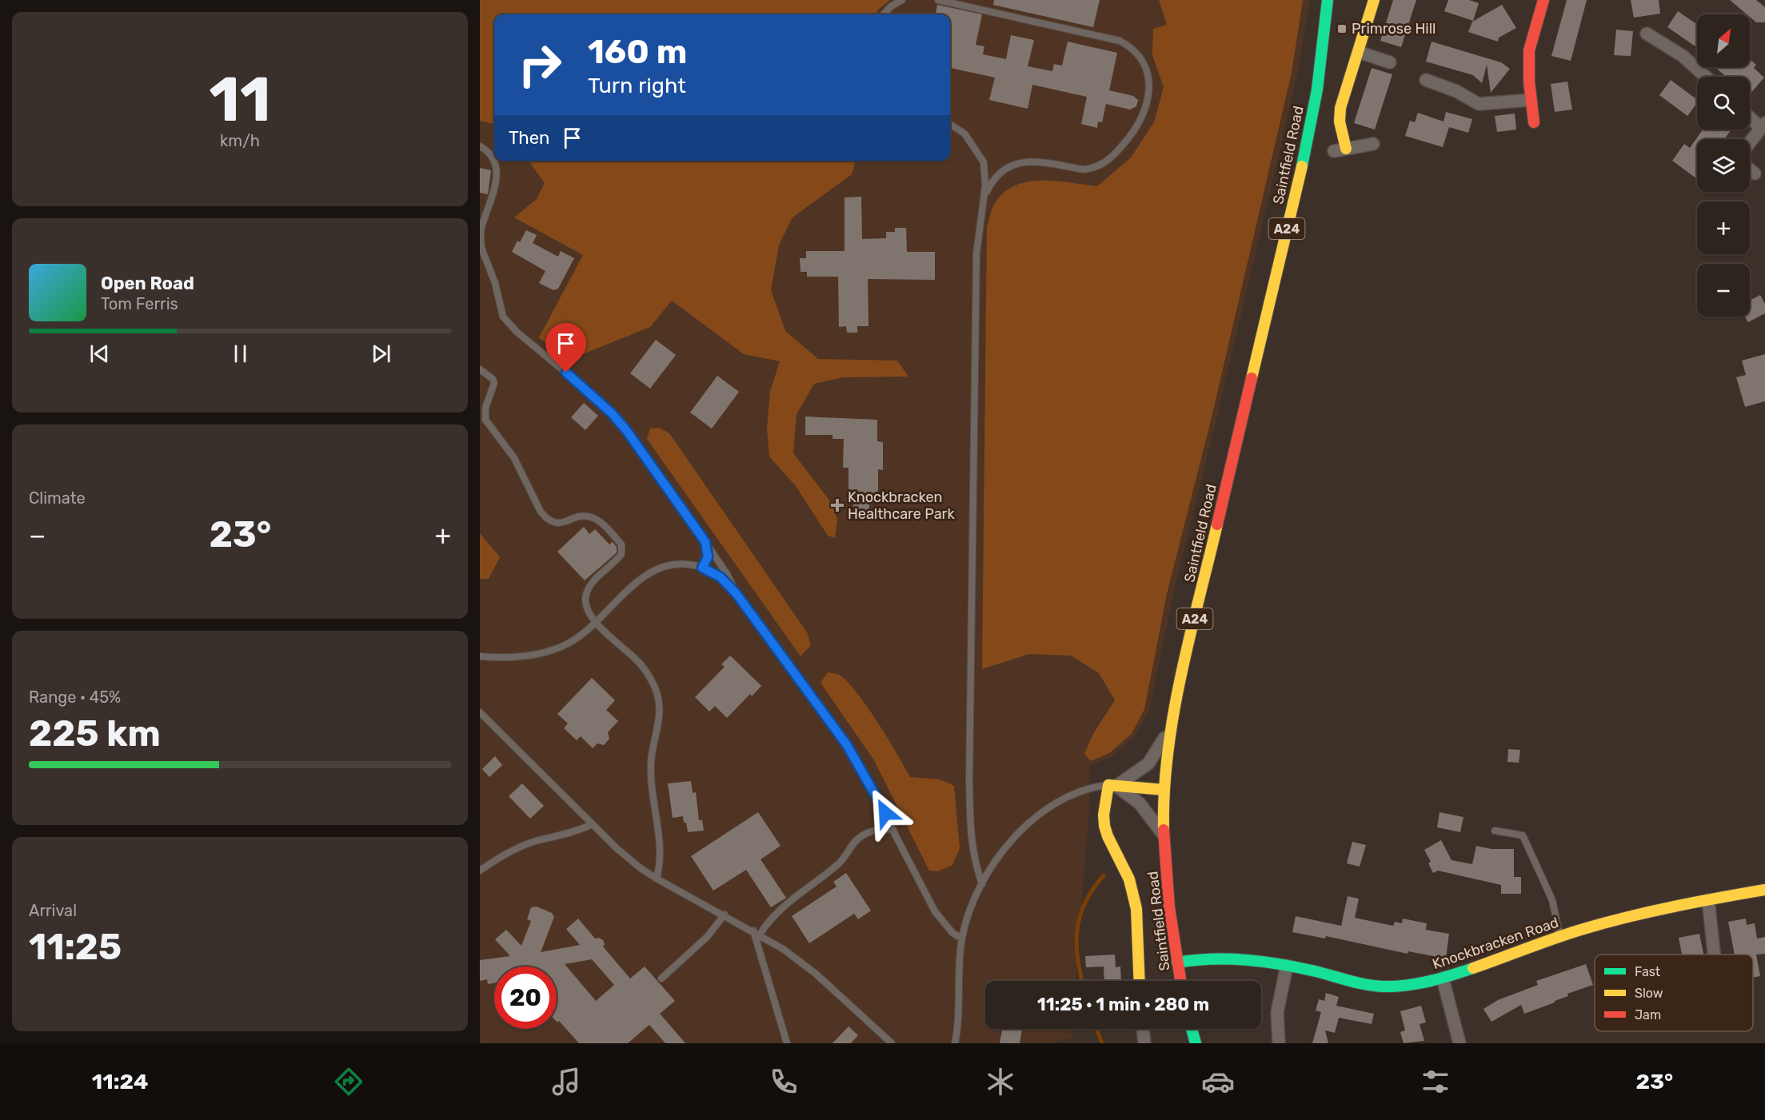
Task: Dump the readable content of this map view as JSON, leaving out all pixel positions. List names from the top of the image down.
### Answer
{
  "streets": {
    "main road": ["Saintfield Road", "A24", "Knockbracken Road"]
  },
  "crossings": [
    ["Saintfield Road", "Knockbracken Road"]
  ],
  "places": {
    "transit": ["Primrose Hill"],
    "health": ["Knockbracken Healthcare Park"]
  },
  "legend": ["Fast", "Slow", "Jam"],
  "north": "top right",
  "page": {
    "tile": [
      ["11", "km/h"],
      "Climate",
      ["Range · 45%", "225 km"],
      ["Arrival", "11:25"]
    ],
    "map_buttons": ["+", "−"],
    "turn": ["160 m", "Turn right"],
    "then": "Then",
    "song": ["Open Road", "Tom Ferris"],
    "heat": ["−", "23°", "+"],
    "limit": "20",
    "trip": "11:25 · 1 min · 280 m",
    "tabs": ["11:24", "23°"]
  }
}
